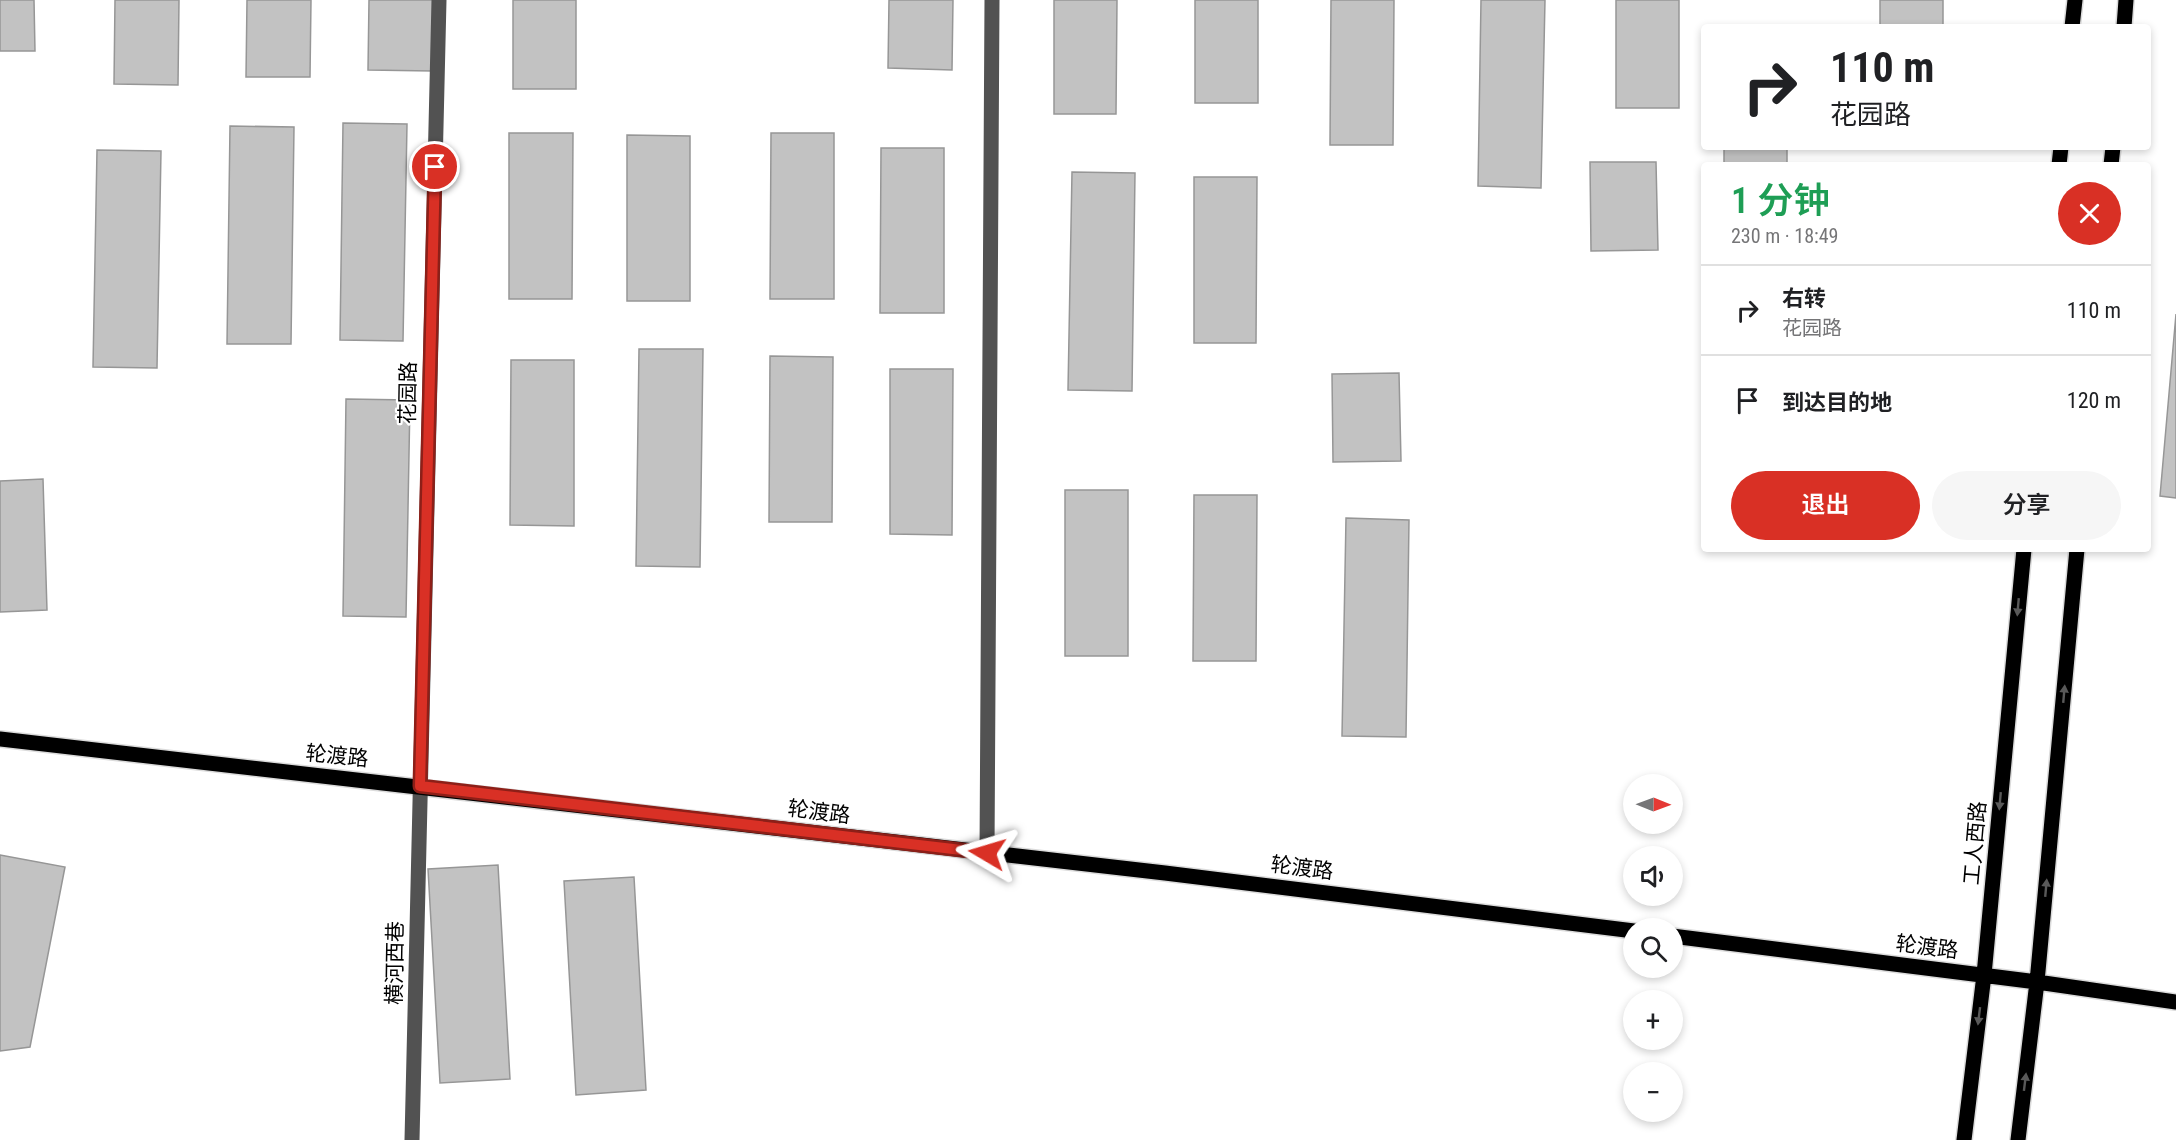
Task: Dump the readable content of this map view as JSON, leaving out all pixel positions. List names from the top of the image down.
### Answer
{
  "streets": {
    "main road": ["轮渡路", "工人西路"],
    "street": ["花园路", "横河西巷"]
  },
  "crossings": [
    ["花园路", "轮渡路"],
    ["花园路", "横河西巷"],
    ["轮渡路", "工人西路"],
    ["轮渡路", "横河西巷"]
  ],
  "north": "right",
  "page": {
    "turn": ["110 m", "花园路"],
    "heading": ["1 分钟", "230 m · 18:49"],
    "list": [
      {
        "name": "右转",
        "note": "花园路",
        "value": "110 m"
      },
      {
        "name": "到达目的地",
        "value": "120 m"
      }
    ],
    "buttons": ["退出", "分享"],
    "map_buttons": ["+", "−"]
  }
}
